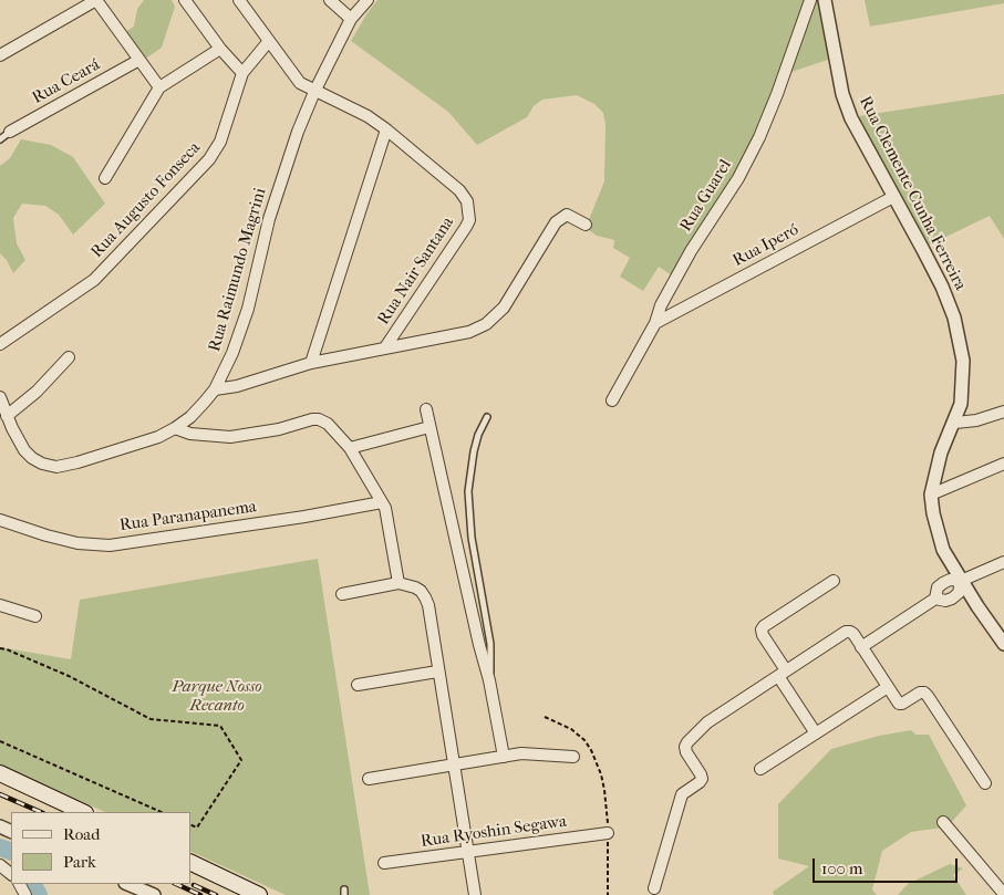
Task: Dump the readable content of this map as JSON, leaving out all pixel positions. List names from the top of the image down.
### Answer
{
  "streets": {
    "street": [
      "Rua Ceará",
      "Rua Clemente Cunha Ferreira",
      "Rua Guarel",
      "Rua Augusto Fonseca",
      "Rua Iperó",
      "Rua Raimundo Magrini",
      "Rua Nair Santana",
      "Rua Paranapanema",
      "Rua Ryoshin Segawa"
    ]
  },
  "crossings": [
    ["Rua Clemente Cunha Ferreira", "Rua Iperó"],
    ["Rua Guarel", "Rua Iperó"],
    ["Rua Augusto Fonseca", "Rua Nair Santana"],
    ["Rua Raimundo Magrini", "Rua Nair Santana"]
  ],
  "parks": ["Parque Nosso Recanto"],
  "legend": ["Road", "Park"],
  "scale_bar": "100 m"
}
